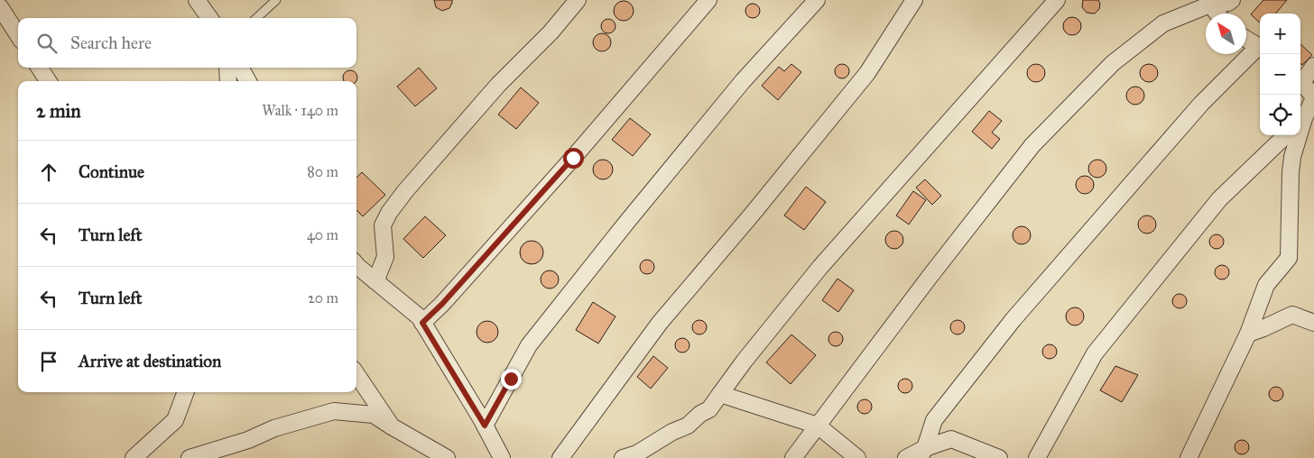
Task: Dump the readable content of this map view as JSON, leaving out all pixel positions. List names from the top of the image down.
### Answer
{
  "north": "top left",
  "page": {
    "map_buttons": ["+", "−"],
    "search": "Search here",
    "heading": ["2 min", "Walk · 140 m"],
    "list": [
      ["Continue", "80 m"],
      ["Turn left", "40 m"],
      ["Turn left", "20 m"],
      "Arrive at destination"
    ]
  }
}
